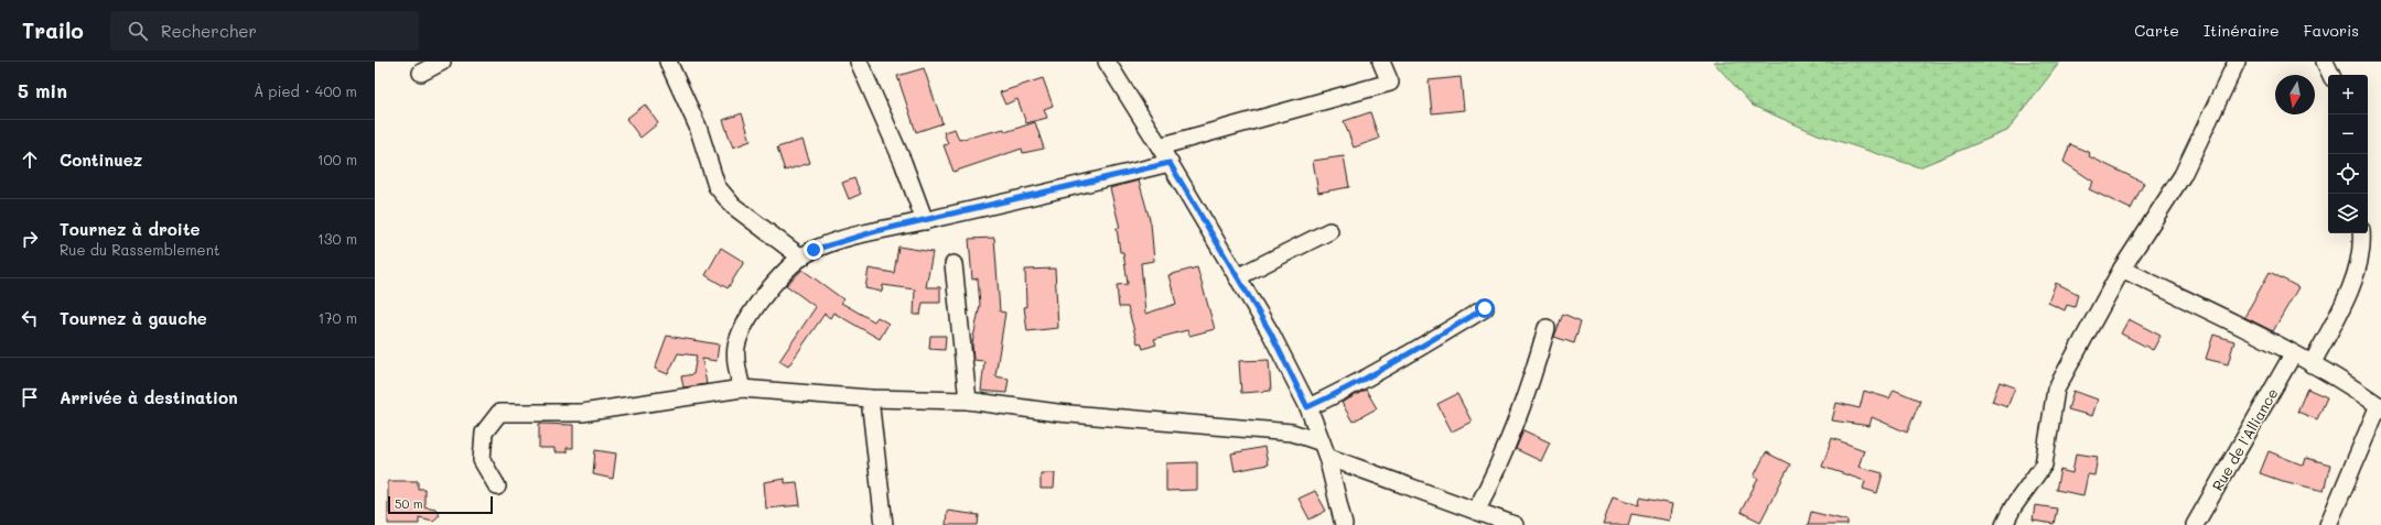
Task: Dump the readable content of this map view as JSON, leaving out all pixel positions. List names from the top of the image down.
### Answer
{
  "streets": {
    "street": ["Rue de l'Alliance"]
  },
  "scale_bar": "50 m",
  "north": "bottom",
  "page": {
    "header": "Trailo",
    "search": "Rechercher",
    "nav": ["Carte", "Itinéraire", "Favoris"],
    "heading": ["5 min", "À pied · 400 m"],
    "map_buttons": ["+", "−"],
    "list": [
      ["Continuez", "100 m"],
      ["Tournez à droite", "Rue du Rassemblement", "130 m"],
      ["Tournez à gauche", "170 m"],
      "Arrivée à destination"
    ],
    "scale": "50 m"
  }
}
